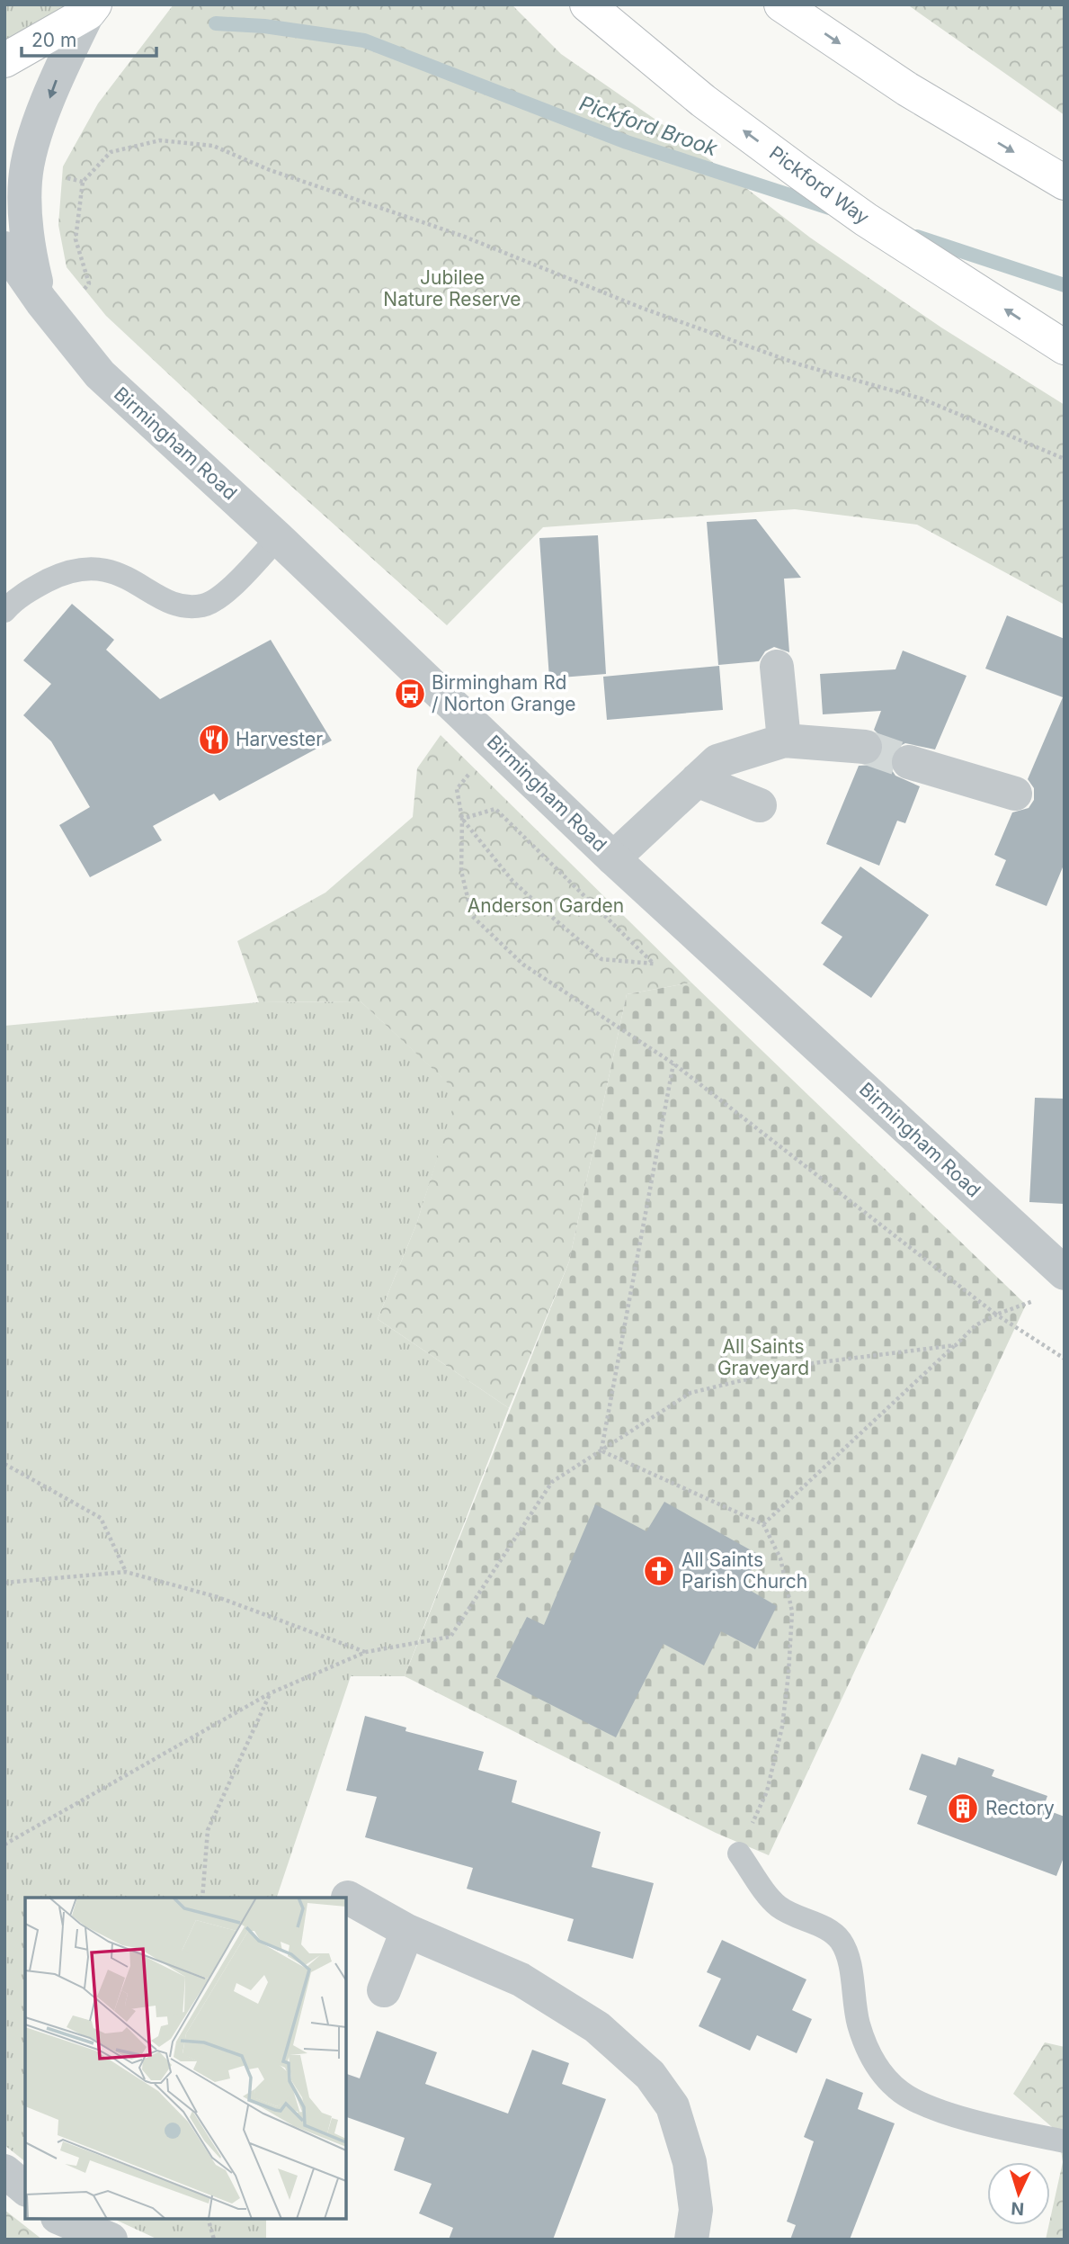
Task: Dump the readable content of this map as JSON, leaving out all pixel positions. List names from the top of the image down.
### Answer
{
  "streets": {
    "highway": ["Pickford Way"],
    "street": ["Birmingham Road"]
  },
  "water": ["Pickford Brook"],
  "parks": ["Jubilee Nature Reserve", "Anderson Garden", "All Saints Graveyard"],
  "places": {
    "bus stop": ["Birmingham Rd / Norton Grange"],
    "restaurant": ["Harvester"],
    "church": ["All Saints Parish Church"],
    "building": ["Rectory"]
  },
  "scale_bar": "20 m",
  "north": "bottom"
}
